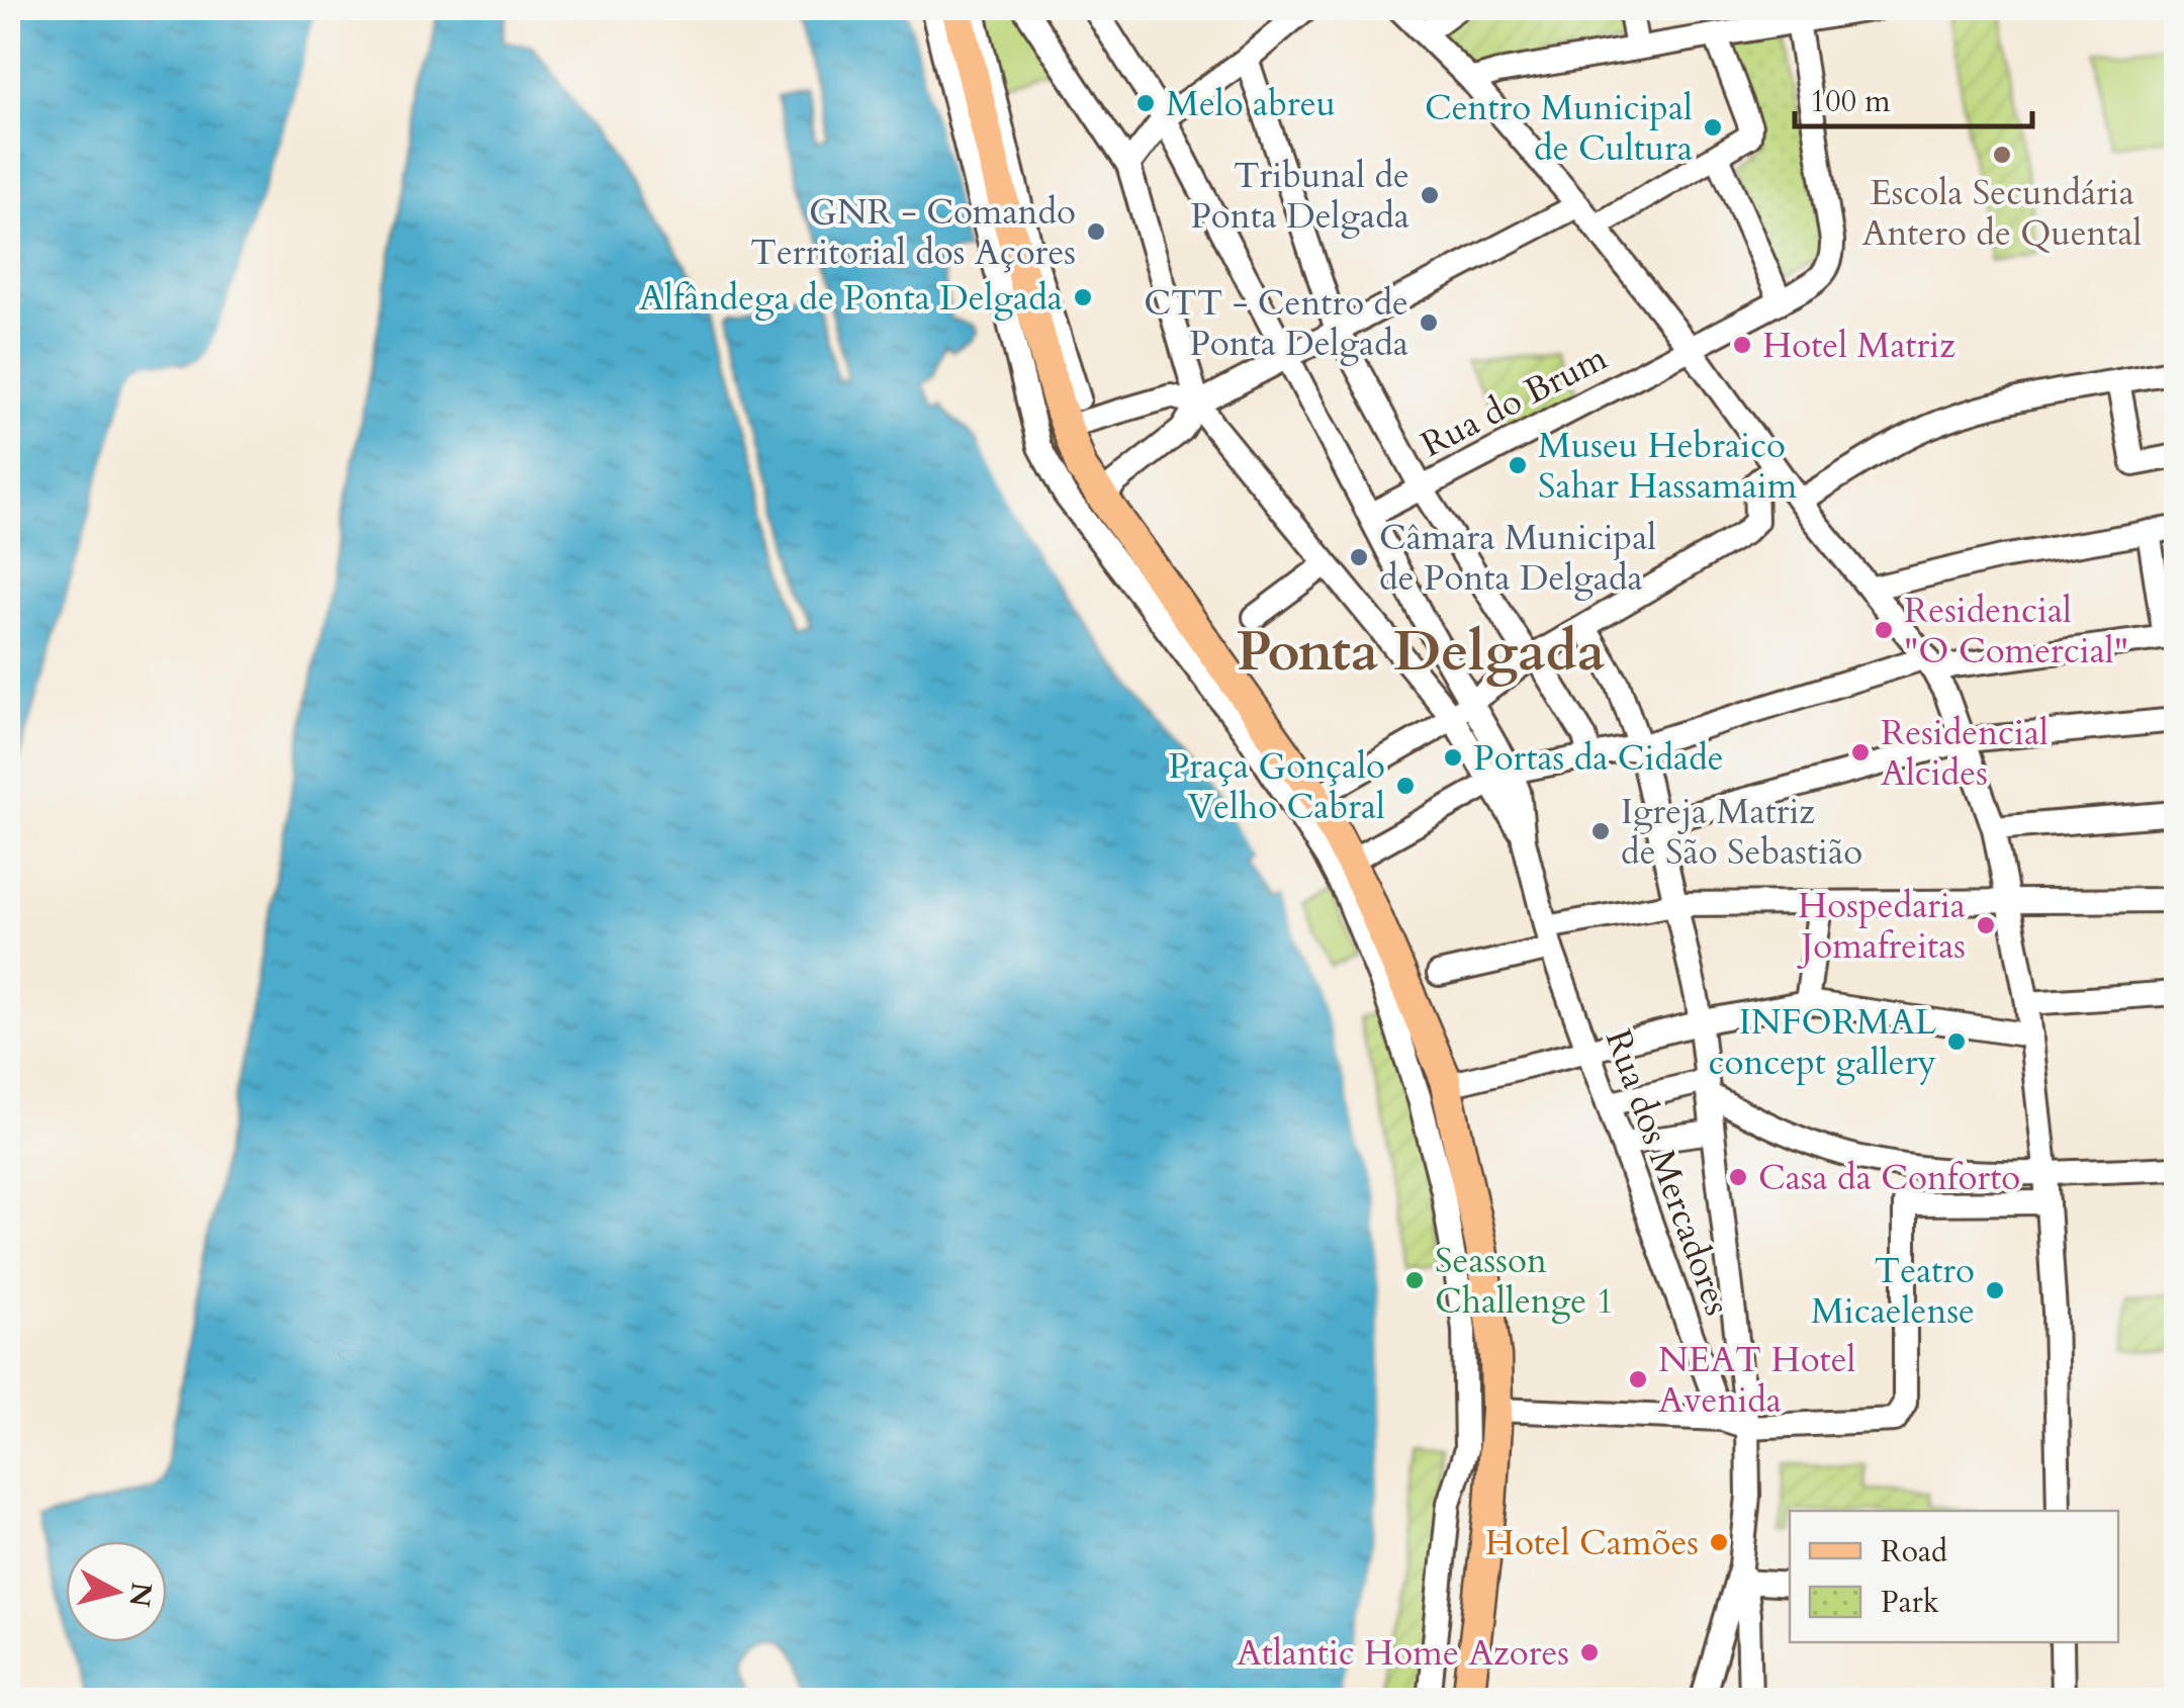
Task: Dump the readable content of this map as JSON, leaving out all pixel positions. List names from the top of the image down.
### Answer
{
  "streets": {
    "street": ["Rua do Brum", "Rua dos Mercadores"]
  },
  "districts": ["Ponta Delgada"],
  "places": [
    "Melo abreu",
    "Centro Municipal de Cultura",
    "Escola Secundária Antero de Quental",
    "Tribunal de Ponta Delgada",
    "GNR - Comando Territorial dos Açores",
    "Alfândega de Ponta Delgada",
    "CTT - Centro de Ponta Delgada",
    "Hotel Matriz",
    "Museu Hebraico Sahar Hassamaim",
    "Câmara Municipal de Ponta Delgada",
    "Residencial \"O Comercial\"",
    "Residencial Alcides",
    "Portas da Cidade",
    "Praça Gonçalo Velho Cabral",
    "Igreja Matriz de São Sebastião",
    "Hospedaria Jomafreitas",
    "INFORMAL concept gallery",
    "Casa da Conforto",
    "Seasson Challenge 1",
    "Teatro Micaelense",
    "NEAT Hotel Avenida",
    "Hotel Camões",
    "Atlantic Home Azores"
  ],
  "legend": ["Road", "Park"],
  "scale_bar": "100 m",
  "north": "right"
}
